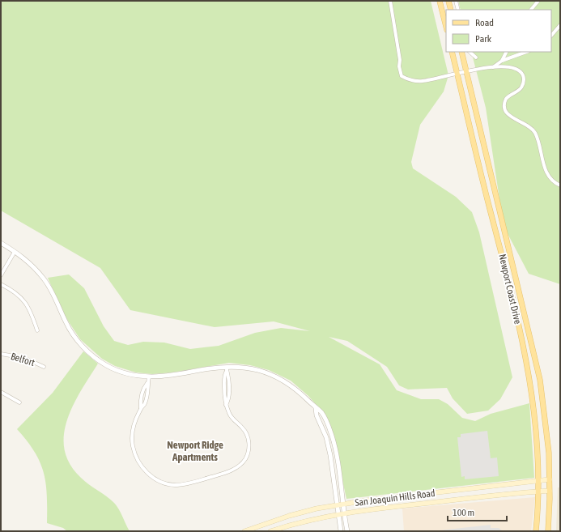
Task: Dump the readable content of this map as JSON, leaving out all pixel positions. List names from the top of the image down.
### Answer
{
  "streets": {
    "main road": ["Newport Coast Drive", "San Joaquin Hills Road"],
    "street": ["Belfort"]
  },
  "crossings": [
    ["Newport Coast Drive", "San Joaquin Hills Road"]
  ],
  "districts": ["Newport Ridge Apartments"],
  "legend": ["Road", "Park"],
  "scale_bar": "100 m"
}
